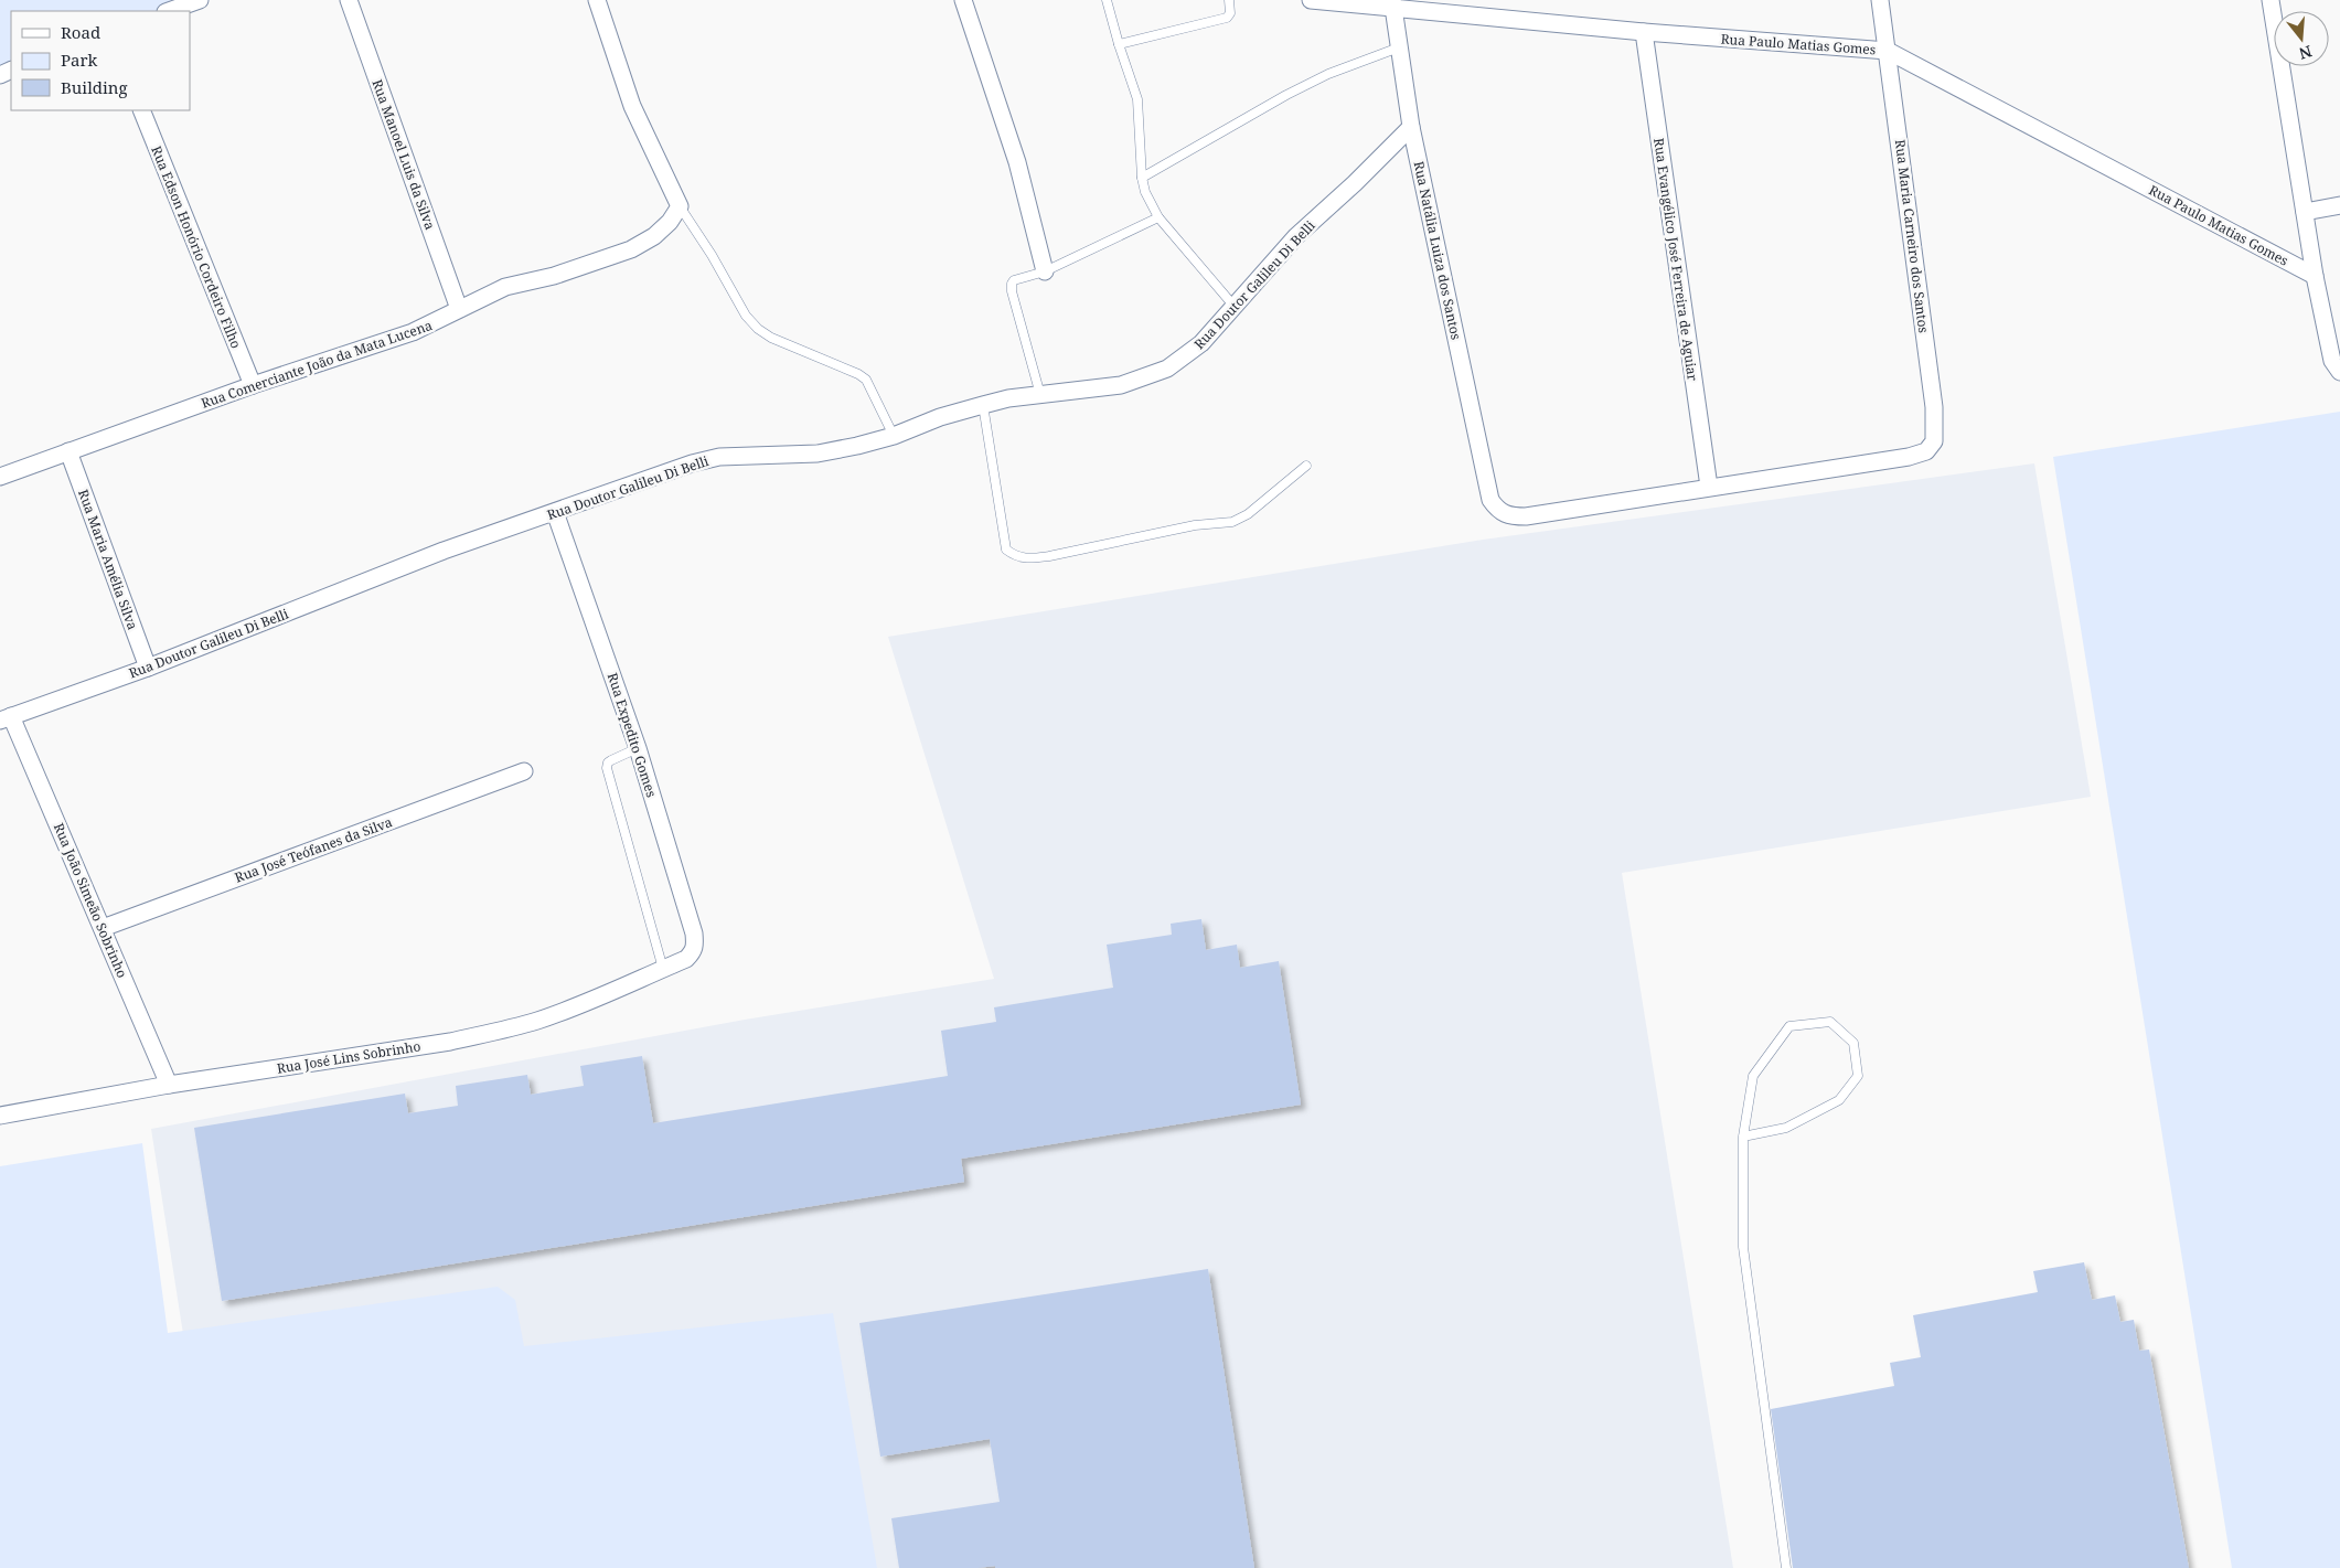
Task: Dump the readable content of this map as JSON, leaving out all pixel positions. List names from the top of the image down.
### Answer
{
  "streets": {
    "street": [
      "Rua Paulo Matias Gomes",
      "Rua Manoel Luis da Silva",
      "Rua Maria Carneiro dos Santos",
      "Rua Edson Honório Cordeiro Filho",
      "Rua Natália Luiza dos Santos",
      "Rua Evangélico José Ferreira de Aguiar",
      "Rua Doutor Galileu Di Belli",
      "Rua Comerciante João da Mata Lucena",
      "Rua Maria Amélia Silva",
      "Rua Expedito Gomes",
      "Rua José Teófanes da Silva",
      "Rua João Simeão Sobrinho",
      "Rua José Lins Sobrinho"
    ]
  },
  "crossings": [
    ["Rua Paulo Matias Gomes", "Rua Maria Carneiro dos Santos"],
    ["Rua Paulo Matias Gomes", "Rua Natália Luiza dos Santos"],
    ["Rua Paulo Matias Gomes", "Rua Evangélico José Ferreira de Aguiar"],
    ["Rua Manoel Luis da Silva", "Rua Comerciante João da Mata Lucena"],
    ["Rua Maria Carneiro dos Santos", "Rua Natália Luiza dos Santos"],
    ["Rua Maria Carneiro dos Santos", "Rua Evangélico José Ferreira de Aguiar"],
    ["Rua Edson Honório Cordeiro Filho", "Rua Comerciante João da Mata Lucena"],
    ["Rua Natália Luiza dos Santos", "Rua Evangélico José Ferreira de Aguiar"],
    ["Rua Natália Luiza dos Santos", "Rua Doutor Galileu Di Belli"],
    ["Rua Doutor Galileu Di Belli", "Rua Maria Amélia Silva"],
    ["Rua Doutor Galileu Di Belli", "Rua Expedito Gomes"],
    ["Rua Doutor Galileu Di Belli", "Rua João Simeão Sobrinho"],
    ["Rua Comerciante João da Mata Lucena", "Rua Maria Amélia Silva"],
    ["Rua Expedito Gomes", "Rua José Lins Sobrinho"],
    ["Rua José Teófanes da Silva", "Rua João Simeão Sobrinho"],
    ["Rua João Simeão Sobrinho", "Rua José Lins Sobrinho"]
  ],
  "legend": ["Road", "Park", "Building"],
  "north": "bottom"
}
